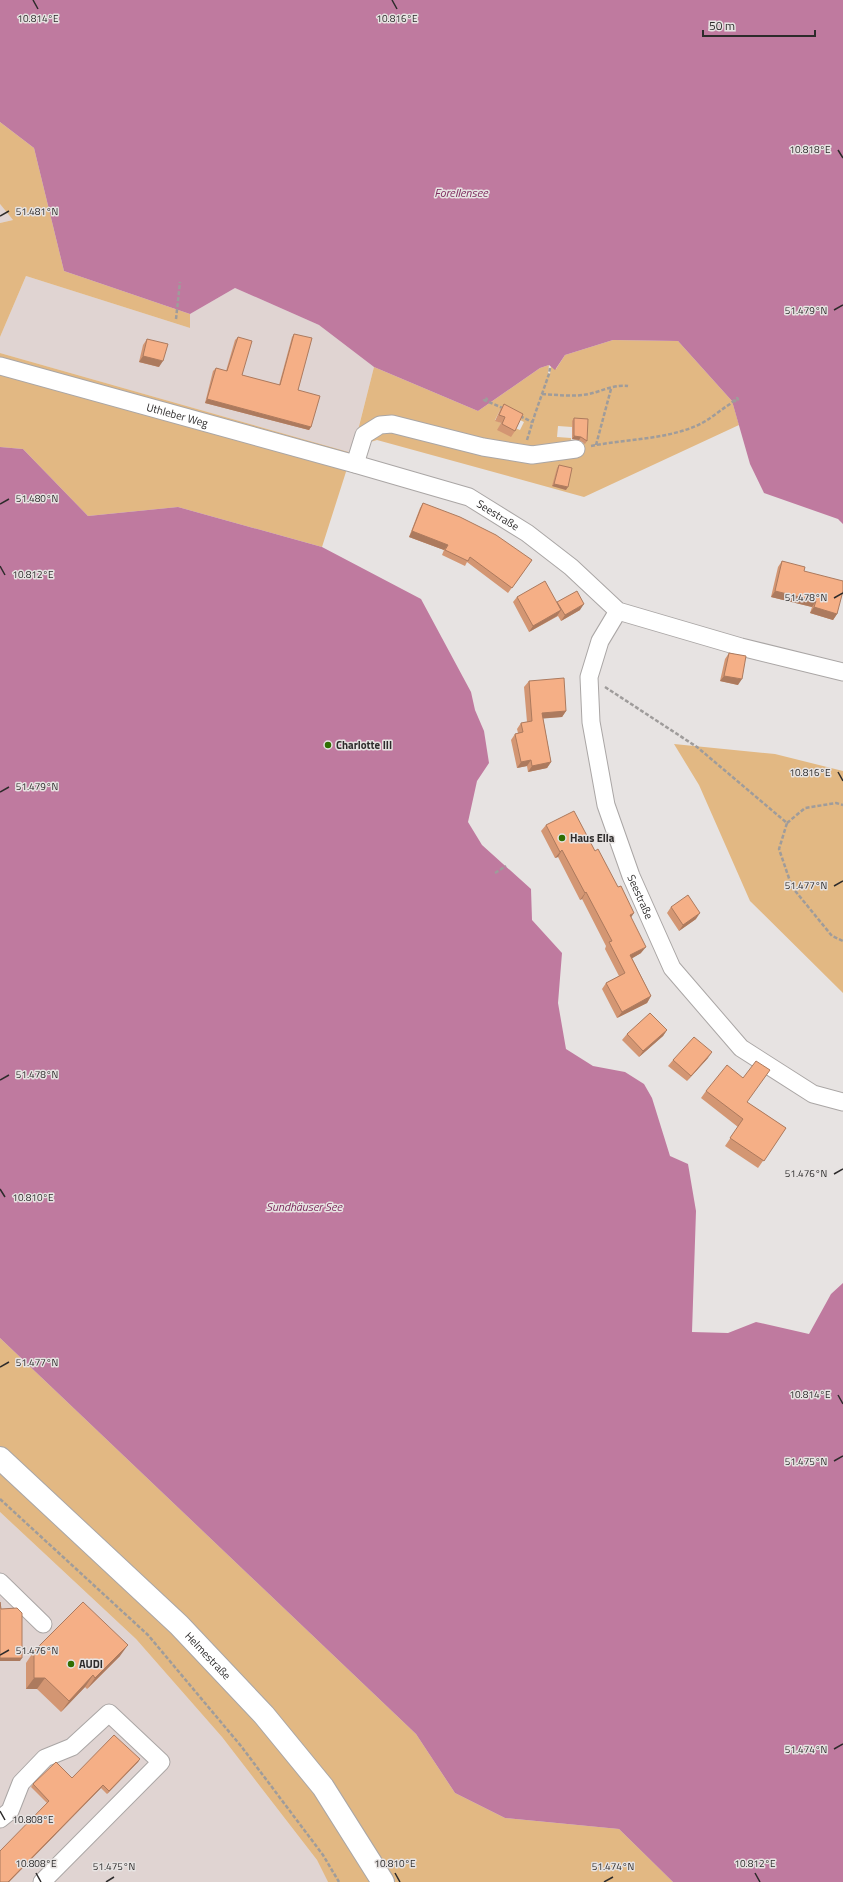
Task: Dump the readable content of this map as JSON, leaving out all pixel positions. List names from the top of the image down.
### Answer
{
  "streets": {
    "main road": ["Helmestraße"],
    "street": ["Uthleber Weg", "Seestraße"]
  },
  "crossings": [
    ["Uthleber Weg", "Seestraße"]
  ],
  "water": ["Forellensee", "Sundhäuser See"],
  "places": ["Charlotte III", "Haus Ella", "AUDI"],
  "scale_bar": "50 m",
  "coordinates": [
    "10.814°E",
    "10.816°E",
    "10.818°E",
    "51.481°N",
    "51.479°N",
    "51.480°N",
    "10.812°E",
    "51.478°N",
    "51.477°N",
    "51.476°N",
    "10.810°E",
    "51.475°N",
    "51.474°N",
    "10.808°E"
  ]
}
